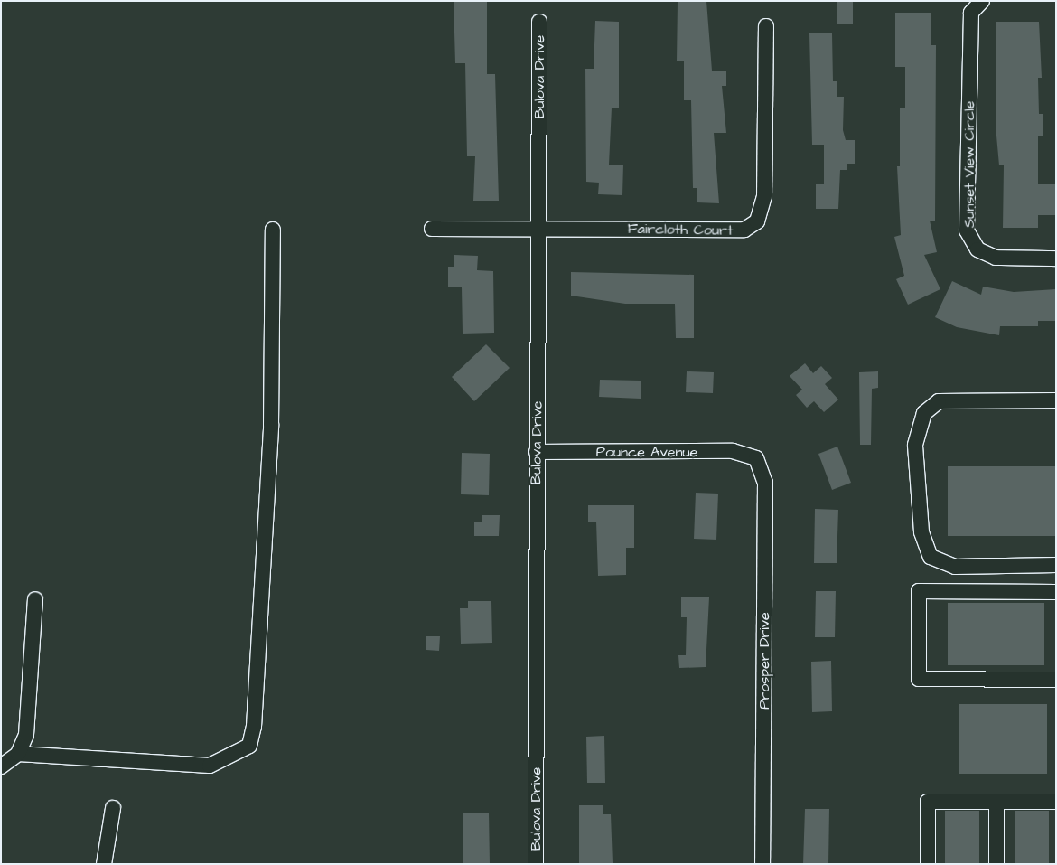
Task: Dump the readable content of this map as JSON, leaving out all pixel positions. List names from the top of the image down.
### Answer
{
  "streets": {
    "street": [
      "Bulova Drive",
      "Sunset View Circle",
      "Faircloth Court",
      "Pounce Avenue",
      "Prosper Drive"
    ]
  },
  "crossings": [
    ["Bulova Drive", "Faircloth Court"],
    ["Bulova Drive", "Pounce Avenue"],
    ["Pounce Avenue", "Prosper Drive"]
  ]
}
